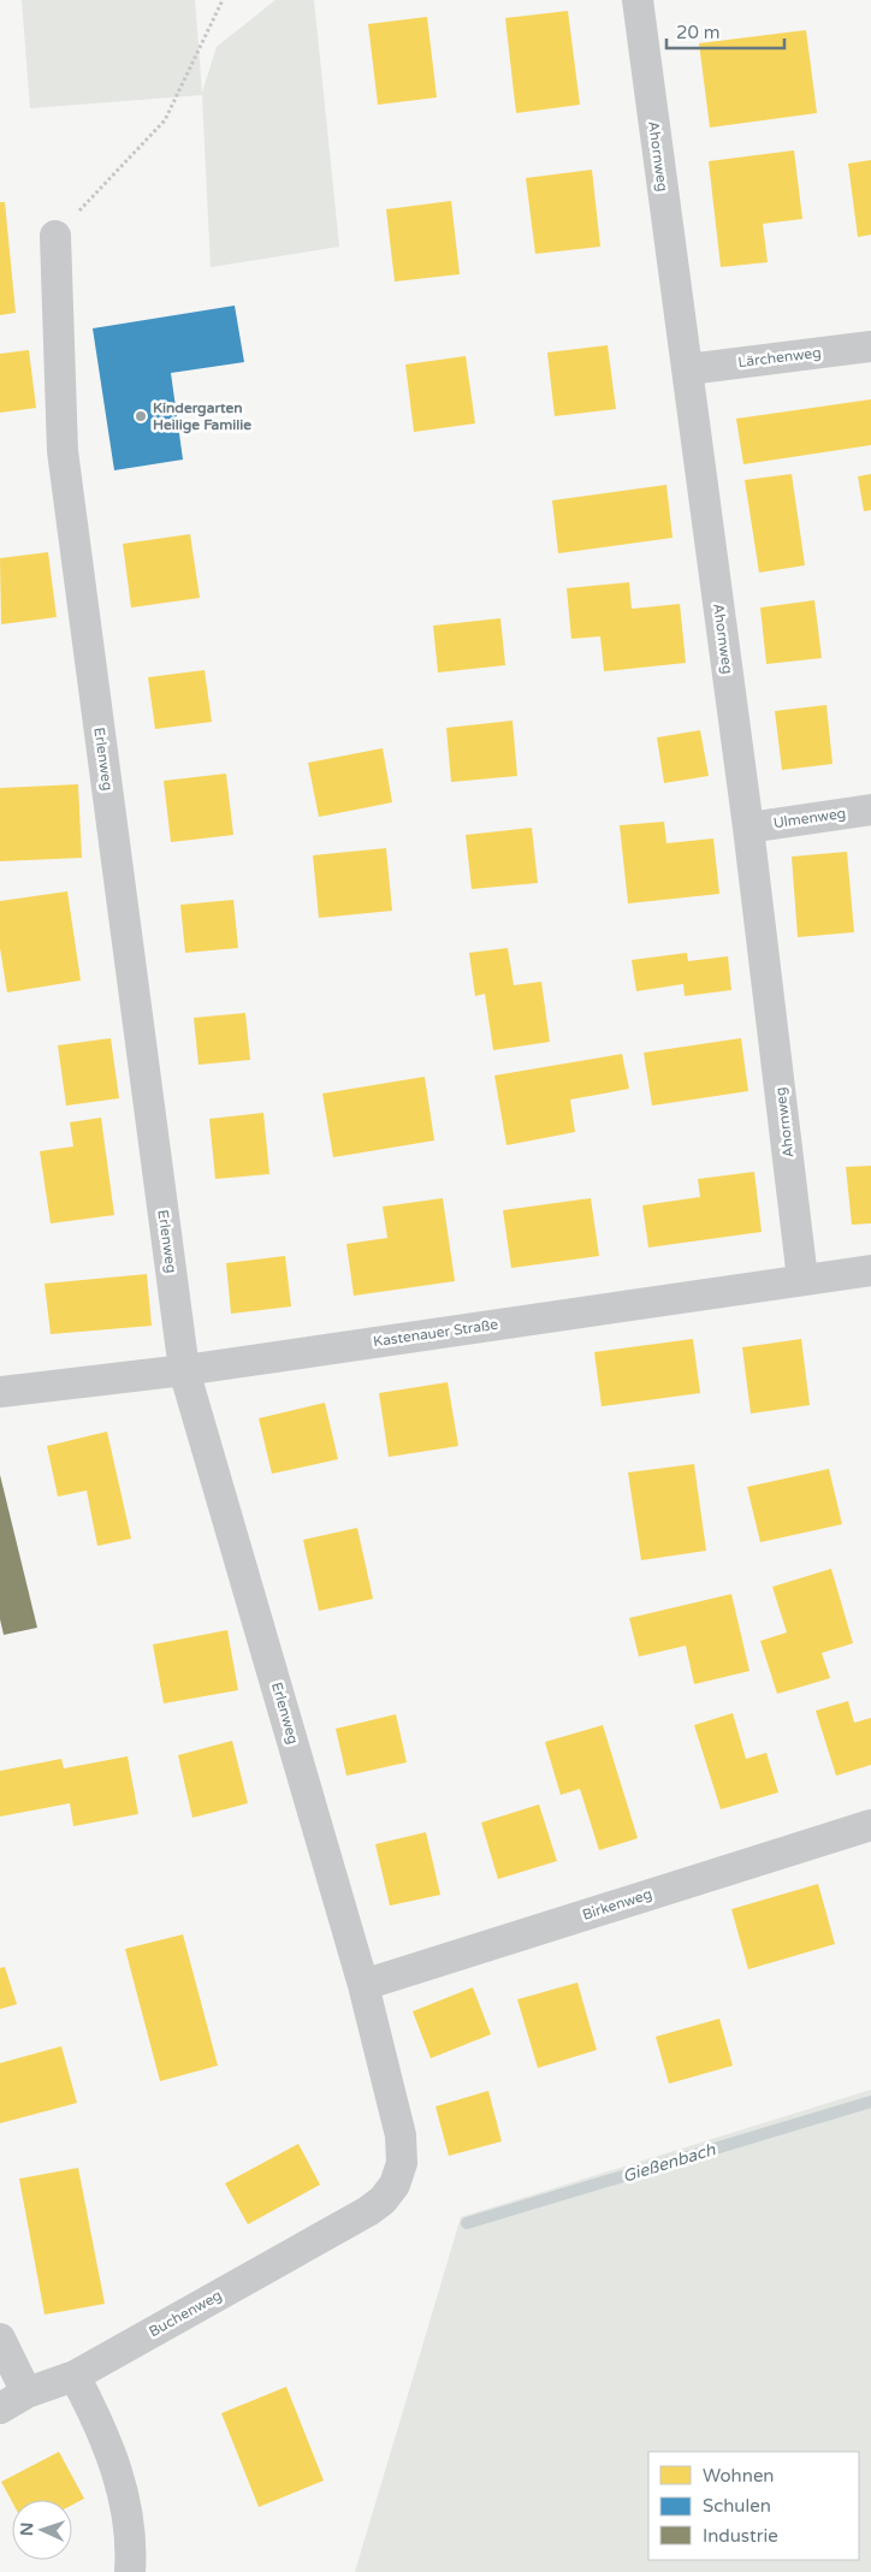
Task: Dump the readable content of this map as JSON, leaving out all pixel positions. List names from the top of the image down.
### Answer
{
  "streets": {
    "street": [
      "Ahornweg",
      "Lärchenweg",
      "Erlenweg",
      "Ulmenweg",
      "Kastenauer Straße",
      "Birkenweg",
      "Buchenweg"
    ]
  },
  "crossings": [
    ["Ahornweg", "Lärchenweg"],
    ["Ahornweg", "Ulmenweg"],
    ["Ahornweg", "Kastenauer Straße"],
    ["Erlenweg", "Kastenauer Straße"],
    ["Erlenweg", "Birkenweg"],
    ["Erlenweg", "Buchenweg"]
  ],
  "water": ["Gießenbach"],
  "places": ["Kindergarten Heilige Familie"],
  "legend": ["Wohnen", "Schulen", "Industrie"],
  "scale_bar": "20 m",
  "north": "left"
}
